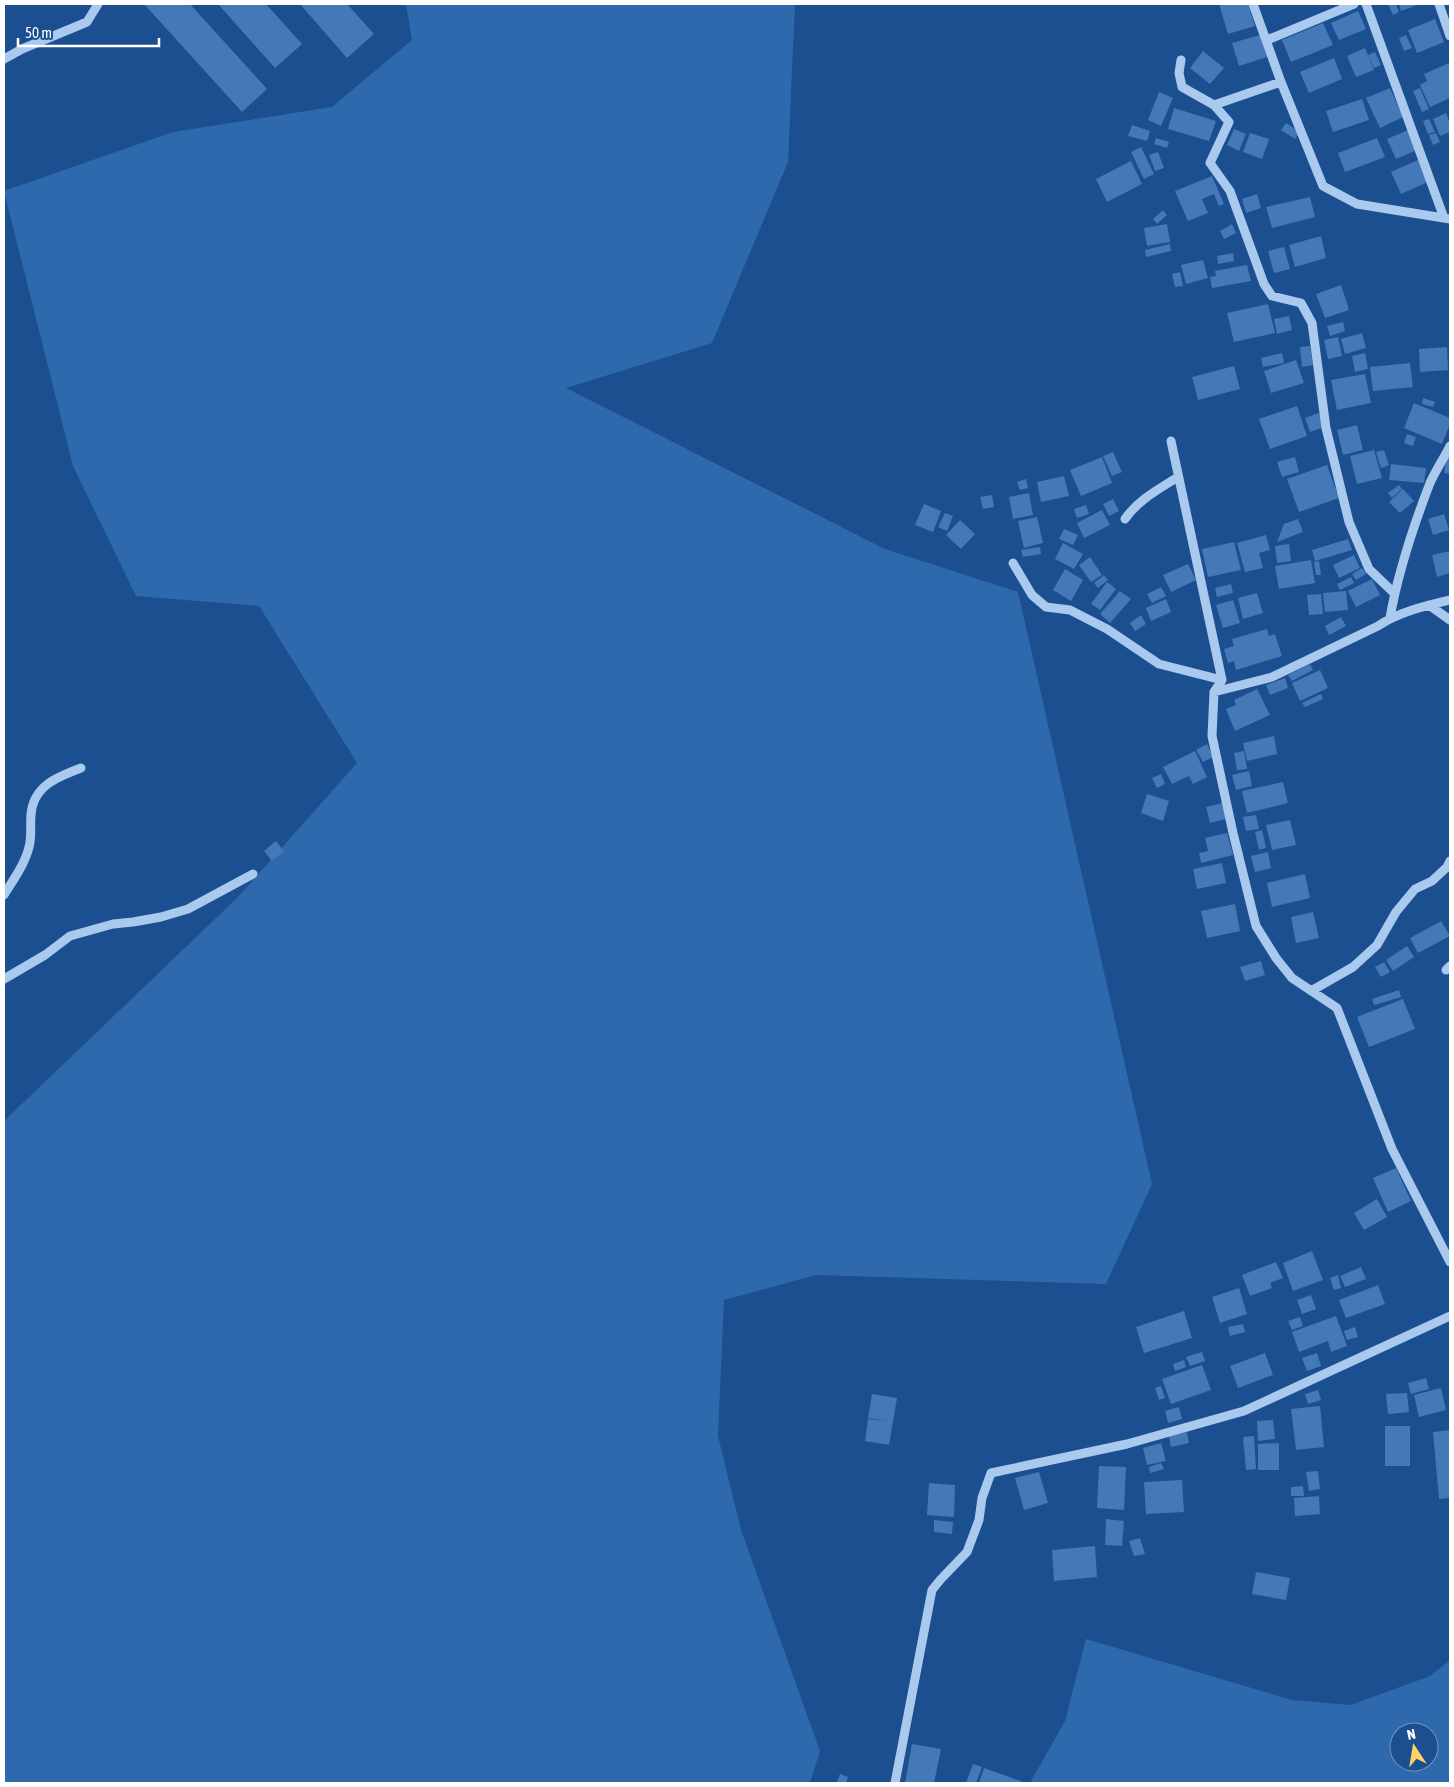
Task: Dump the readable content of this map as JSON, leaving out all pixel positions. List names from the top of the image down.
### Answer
{
  "scale_bar": "50 m",
  "north": "top"
}
